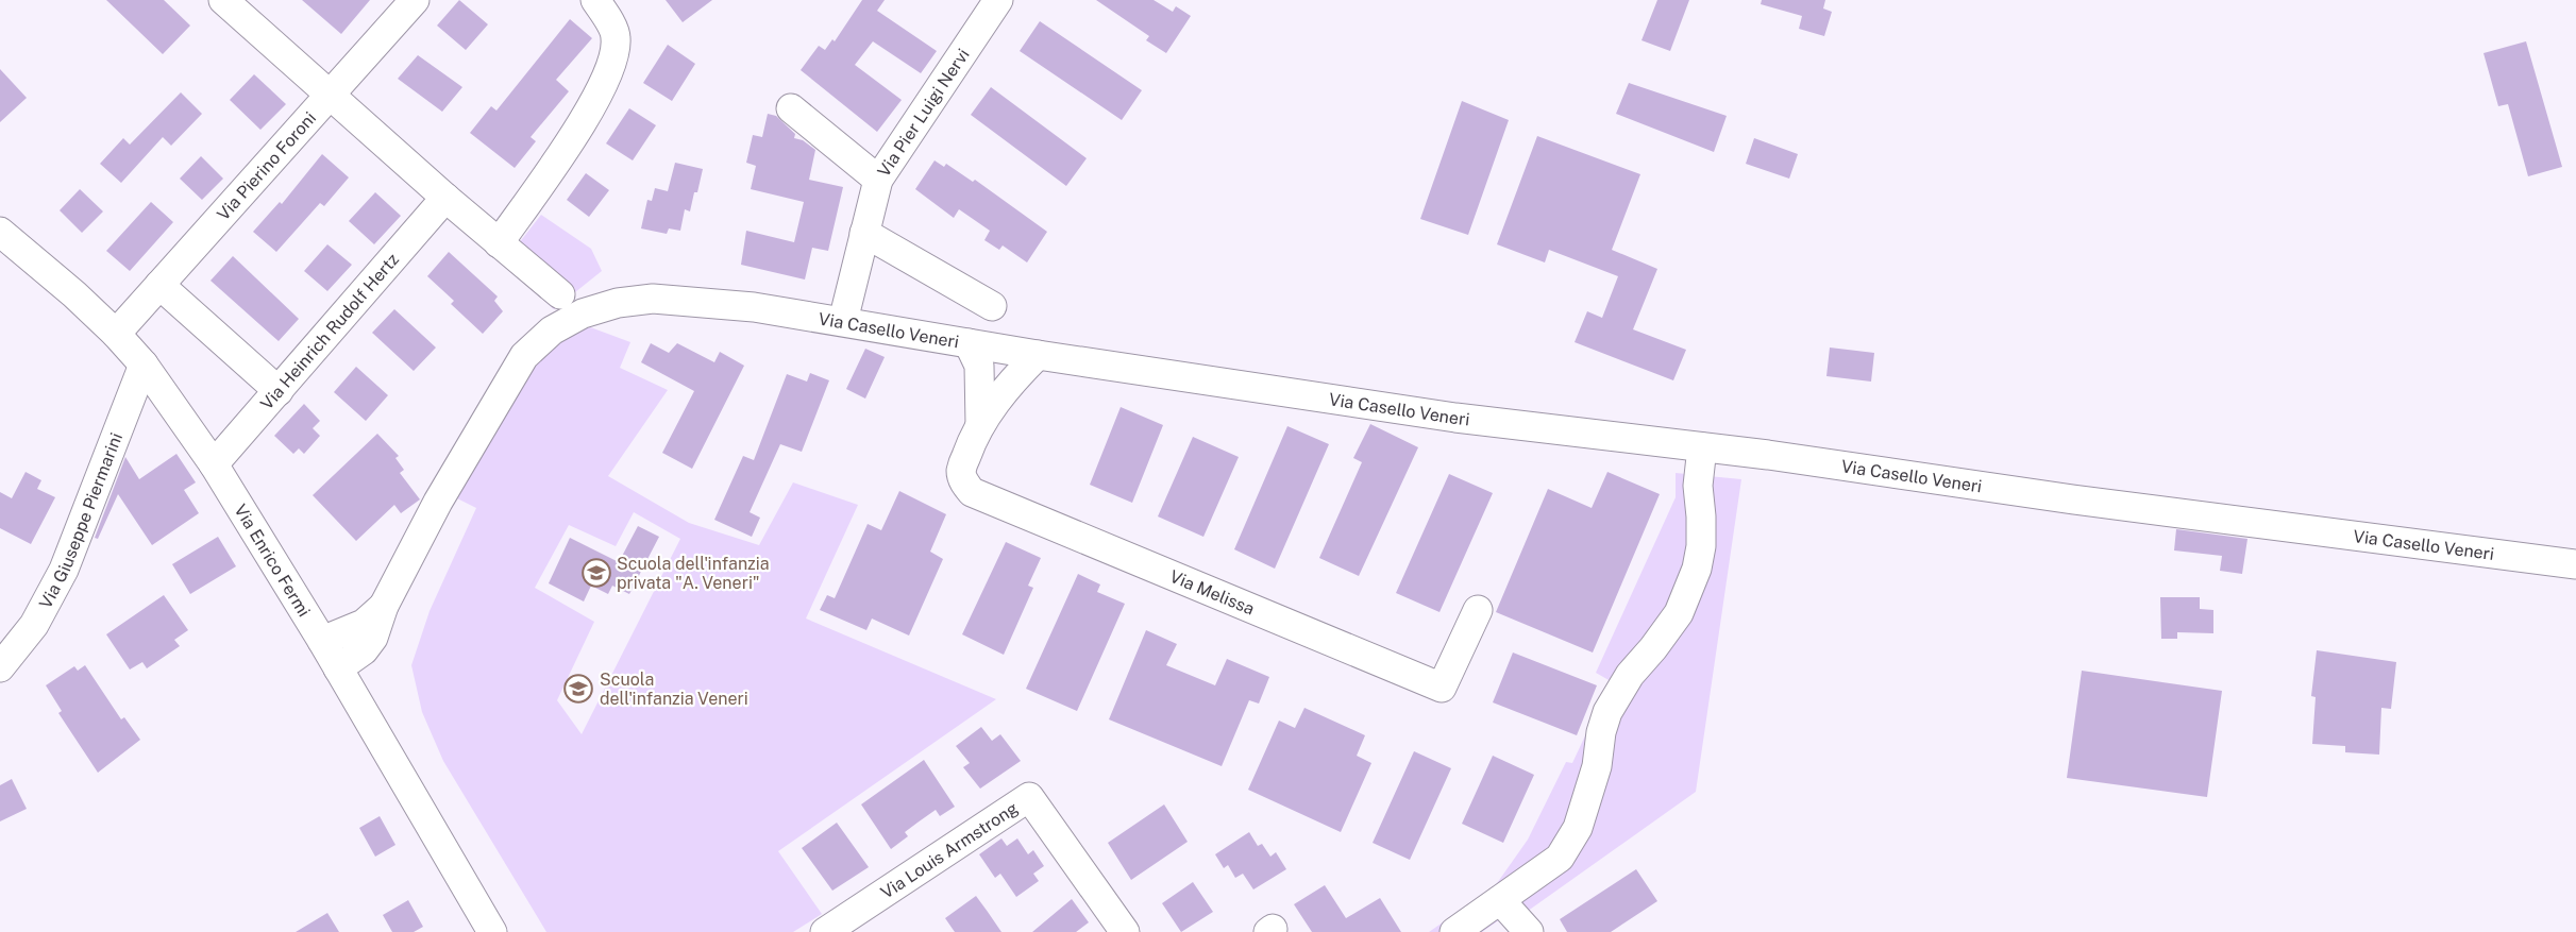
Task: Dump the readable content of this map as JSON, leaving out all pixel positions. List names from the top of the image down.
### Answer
{
  "streets": {
    "street": [
      "Via Pier Luigi Nervi",
      "Via Pierino Foroni",
      "Via Casello Veneri",
      "Via Heinrich Rudolf Hertz",
      "Via Giuseppe Piermarini",
      "Via Enrico Fermi",
      "Via Melissa",
      "Via Louis Armstrong"
    ]
  },
  "crossings": [
    ["Via Pier Luigi Nervi", "Via Casello Veneri"],
    ["Via Pierino Foroni", "Via Enrico Fermi"],
    ["Via Casello Veneri", "Via Enrico Fermi"],
    ["Via Casello Veneri", "Via Melissa"],
    ["Via Heinrich Rudolf Hertz", "Via Enrico Fermi"],
    ["Via Giuseppe Piermarini", "Via Enrico Fermi"]
  ],
  "places": {
    "school or university": ["Scuola dell'infanzia privata \"A. Veneri\"", "Scuola dell'infanzia Veneri"]
  }
}
